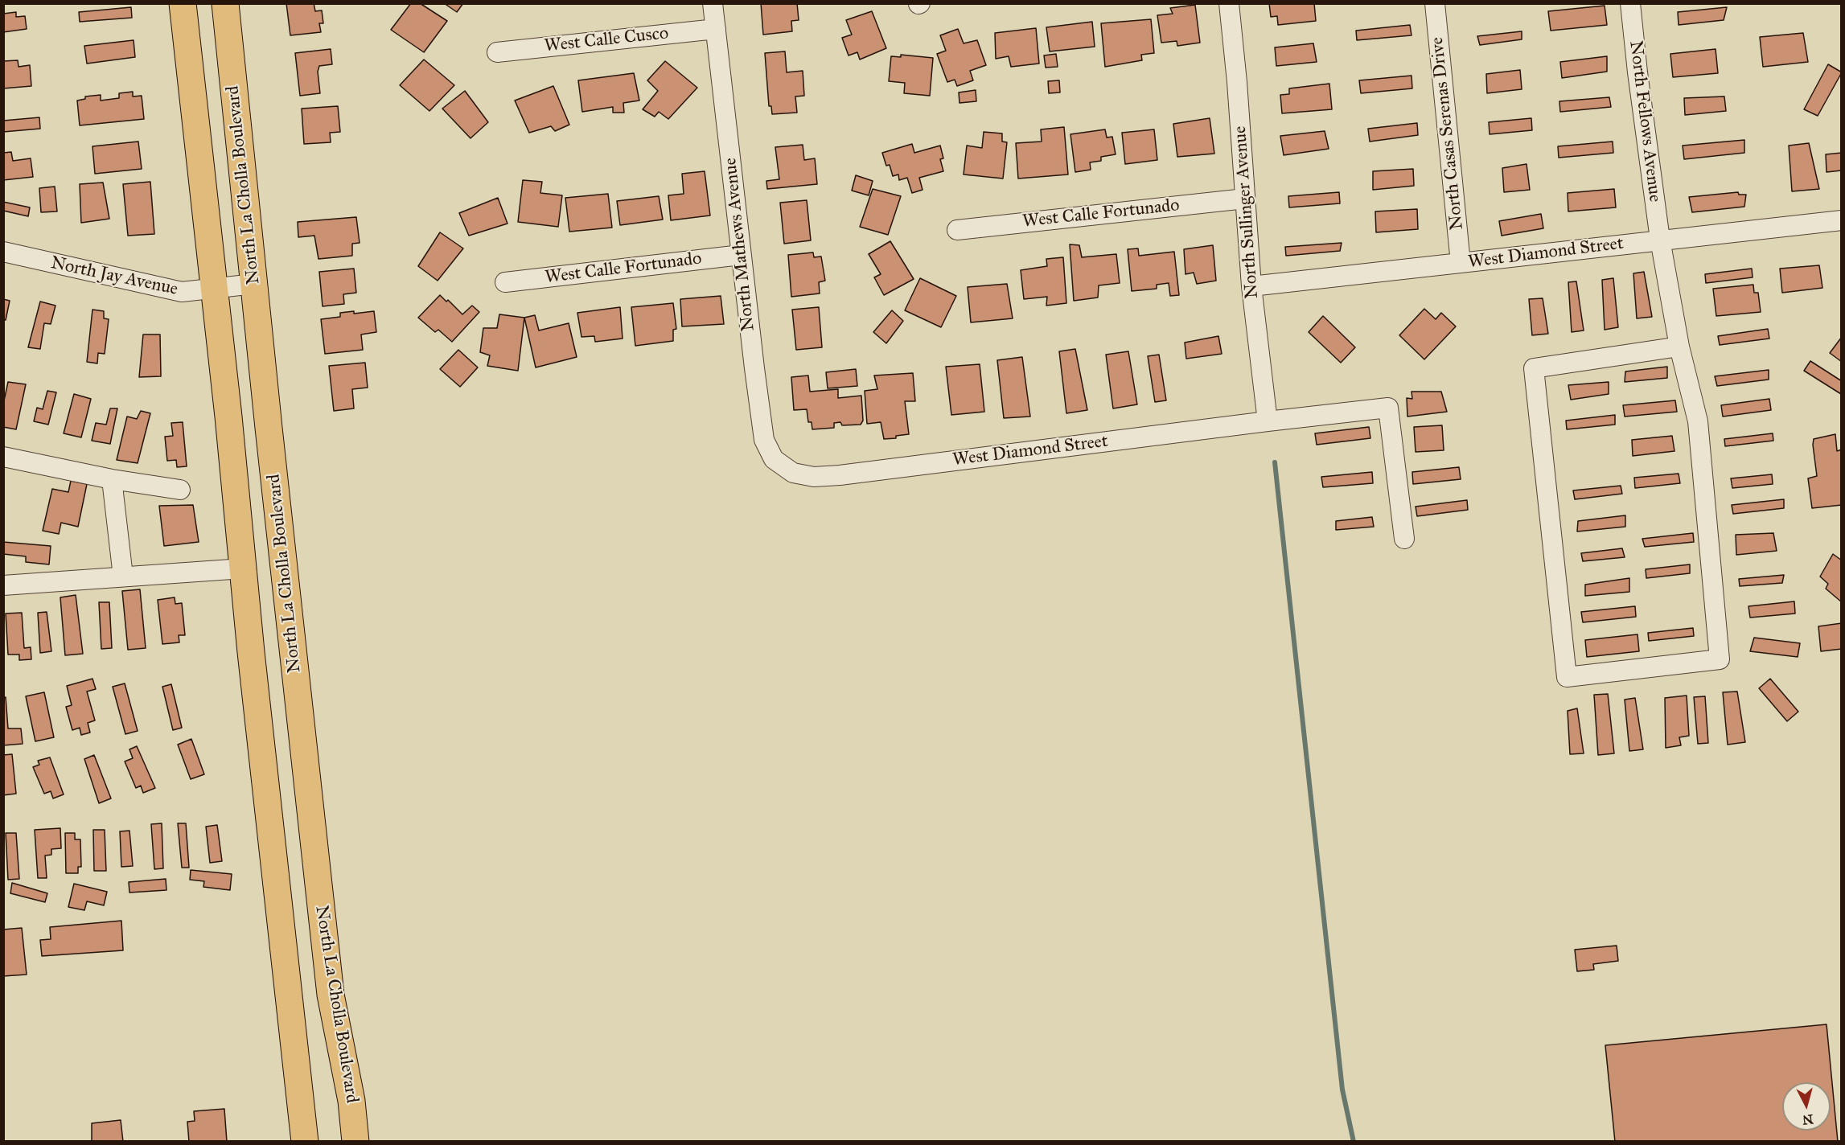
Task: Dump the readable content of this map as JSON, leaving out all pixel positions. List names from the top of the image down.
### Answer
{
  "streets": {
    "main road": ["North La Cholla Boulevard"],
    "street": [
      "West Calle Cusco",
      "North Fellows Avenue",
      "North Casas Serenas Drive",
      "North Sullinger Avenue",
      "West Calle Fortunado",
      "North Mathews Avenue",
      "West Diamond Street",
      "North Jay Avenue"
    ]
  },
  "crossings": [
    ["West Calle Cusco", "North Mathews Avenue"],
    ["North Fellows Avenue", "West Diamond Street"],
    ["North Casas Serenas Drive", "West Diamond Street"],
    ["North La Cholla Boulevard", "North Jay Avenue"],
    ["North Sullinger Avenue", "West Calle Fortunado"],
    ["North Sullinger Avenue", "West Diamond Street"],
    ["West Calle Fortunado", "North Mathews Avenue"],
    ["North Mathews Avenue", "West Diamond Street"]
  ],
  "north": "bottom"
}
